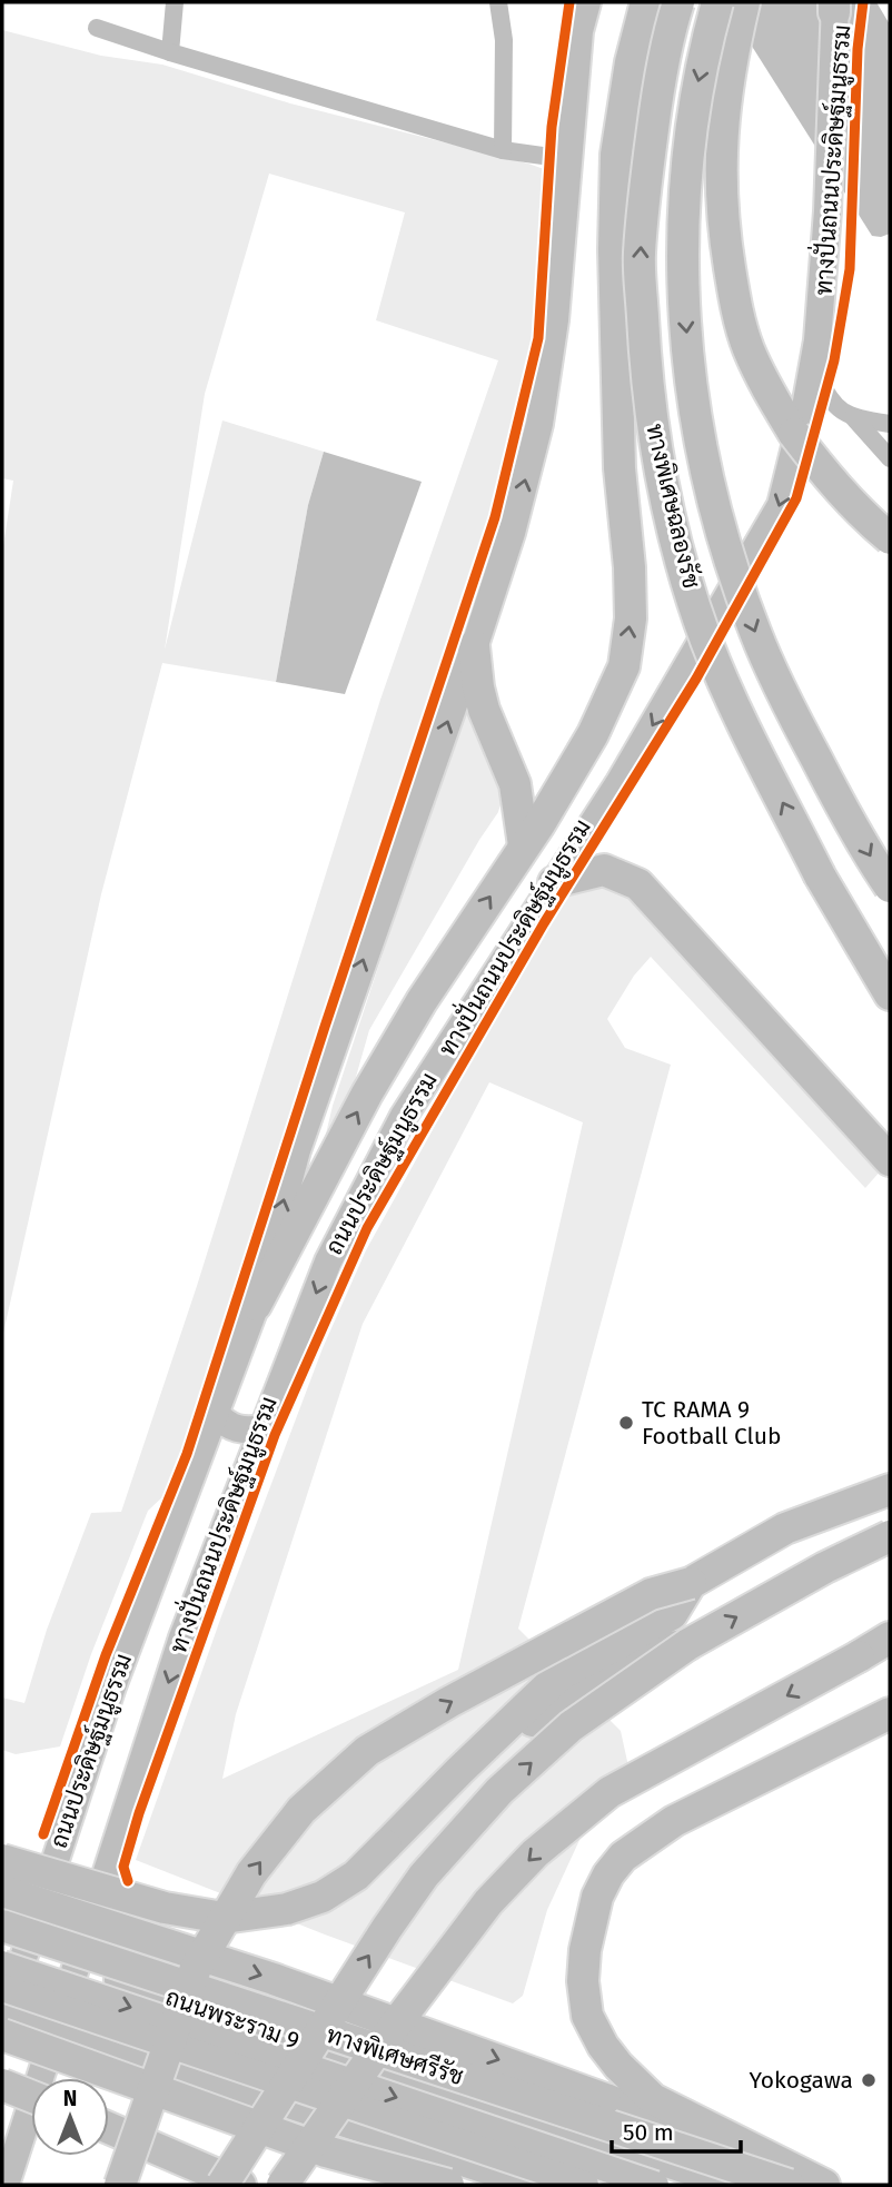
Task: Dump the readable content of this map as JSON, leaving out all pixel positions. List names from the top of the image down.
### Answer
{
  "streets": {
    "highway": ["ทางพิเศษฉลองรัช", "ทางพิเศษศรีรัช"],
    "main road": ["ถนนประดิษฐ์มนูธรรม", "ถนนพระราม 9"],
    "cycle path": ["ทางปั่นถนนประดิษฐ์มนูธรรม"]
  },
  "crossings": [
    ["ถนนประดิษฐ์มนูธรรม", "ถนนพระราม 9"]
  ],
  "places": ["TC RAMA 9 Football Club", "Yokogawa"],
  "scale_bar": "50 m",
  "north": "top"
}
